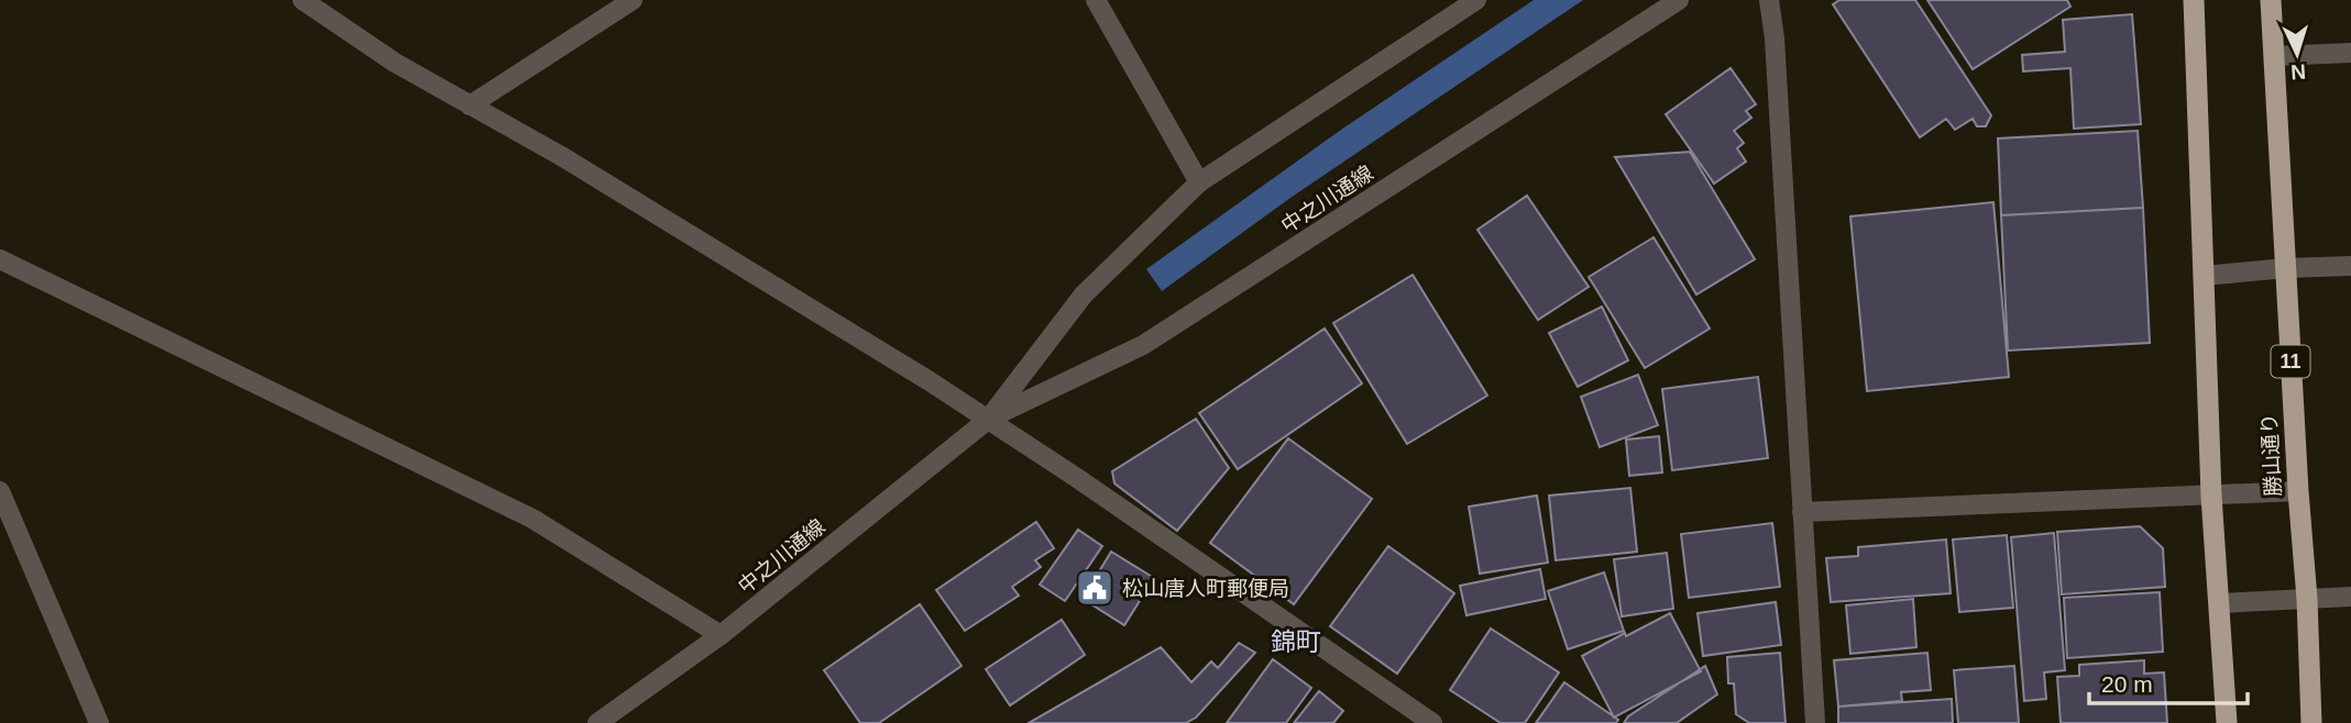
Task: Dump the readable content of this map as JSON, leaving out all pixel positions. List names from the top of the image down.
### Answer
{
  "streets": {
    "highway": ["11", "勝山通り"],
    "street": ["中之川通線"]
  },
  "districts": ["錦町"],
  "places": {
    "public building": ["松山唐人町郵便局"]
  },
  "scale_bar": "20 m",
  "north": "bottom"
}
